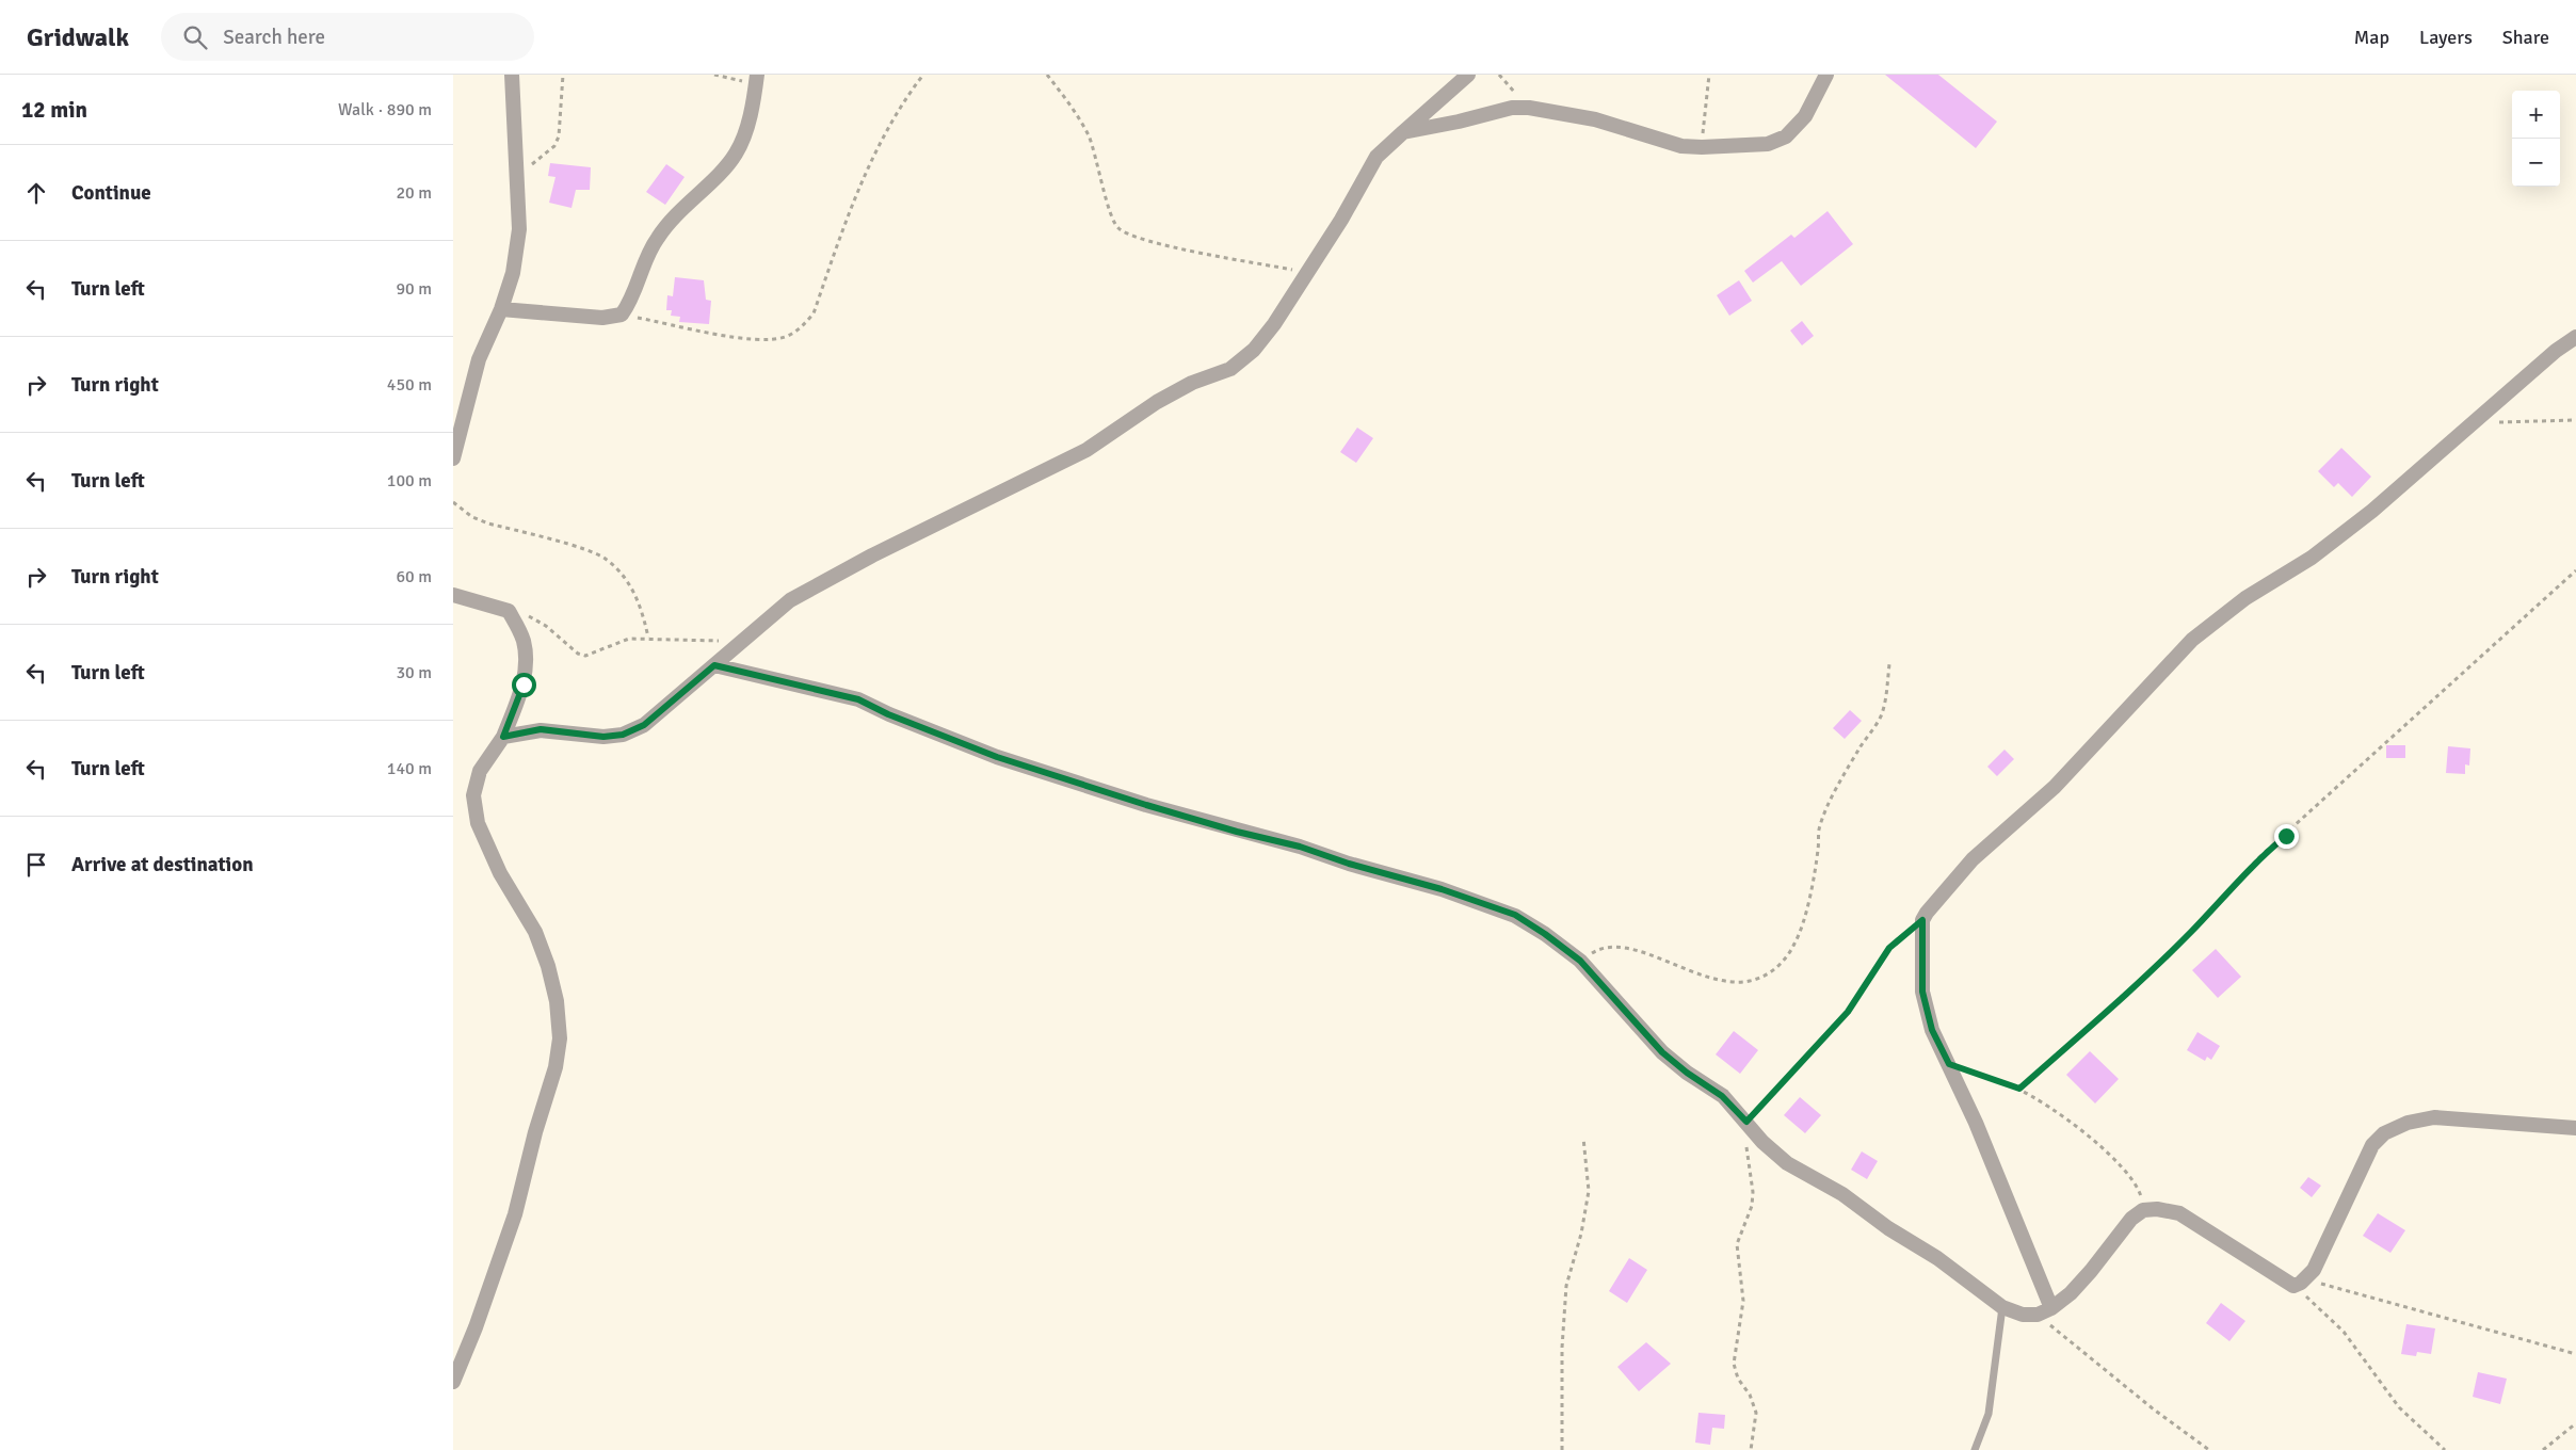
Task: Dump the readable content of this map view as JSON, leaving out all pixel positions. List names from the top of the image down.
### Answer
{
  "page": {
    "header": "Gridwalk",
    "search": "Search here",
    "nav": ["Map", "Layers", "Share"],
    "heading": ["12 min", "Walk · 890 m"],
    "map_buttons": ["+", "−"],
    "list": [
      ["Continue", "20 m"],
      ["Turn left", "90 m"],
      ["Turn right", "450 m"],
      ["Turn left", "100 m"],
      ["Turn right", "60 m"],
      ["Turn left", "30 m"],
      ["Turn left", "140 m"],
      "Arrive at destination"
    ]
  }
}
